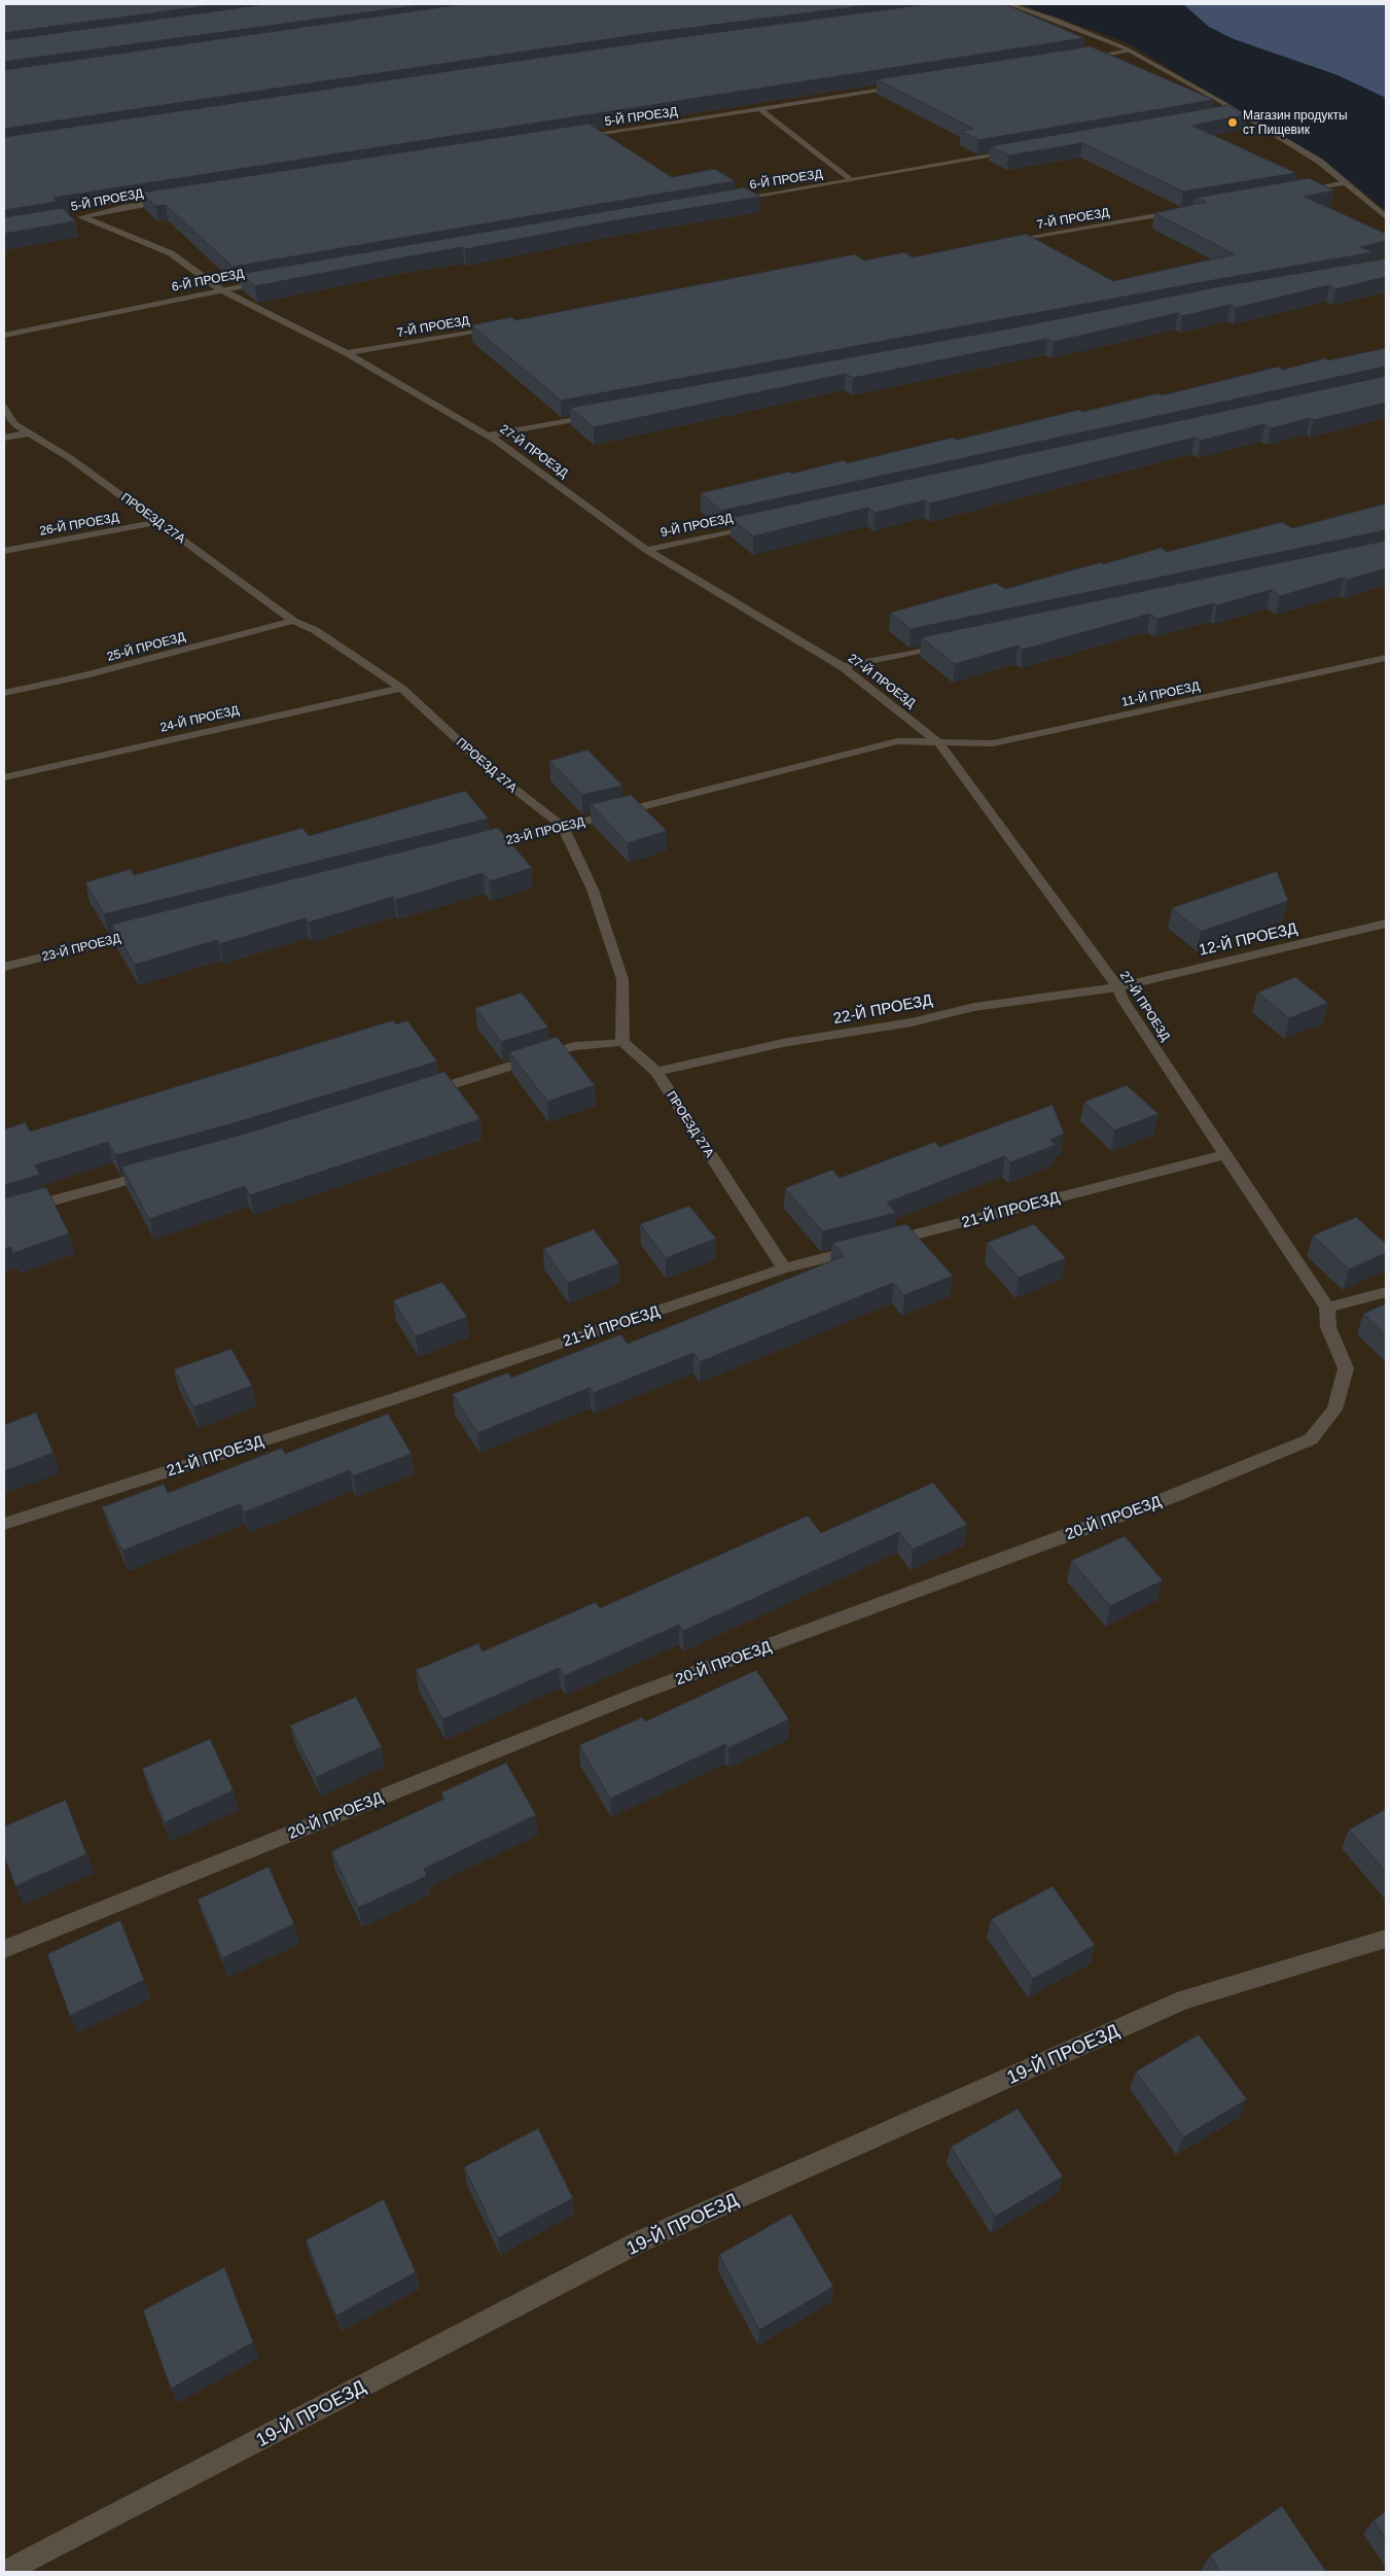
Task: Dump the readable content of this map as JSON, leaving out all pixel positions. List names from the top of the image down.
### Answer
{
  "streets": {
    "street": [
      "5-Й ПРОЕЗД",
      "6-Й ПРОЕЗД",
      "7-Й ПРОЕЗД",
      "27-Й ПРОЕЗД",
      "ПРОЕЗД 27А",
      "26-Й ПРОЕЗД",
      "9-Й ПРОЕЗД",
      "25-Й ПРОЕЗД",
      "11-Й ПРОЕЗД",
      "24-Й ПРОЕЗД",
      "23-Й ПРОЕЗД",
      "12-Й ПРОЕЗД",
      "22-Й ПРОЕЗД",
      "21-Й ПРОЕЗД",
      "20-Й ПРОЕЗД",
      "19-Й ПРОЕЗД"
    ]
  },
  "crossings": [
    ["5-Й ПРОЕЗД", "27-Й ПРОЕЗД"],
    ["6-Й ПРОЕЗД", "27-Й ПРОЕЗД"],
    ["7-Й ПРОЕЗД", "27-Й ПРОЕЗД"],
    ["27-Й ПРОЕЗД", "9-Й ПРОЕЗД"],
    ["27-Й ПРОЕЗД", "11-Й ПРОЕЗД"],
    ["27-Й ПРОЕЗД", "23-Й ПРОЕЗД"],
    ["27-Й ПРОЕЗД", "12-Й ПРОЕЗД"],
    ["27-Й ПРОЕЗД", "22-Й ПРОЕЗД"],
    ["27-Й ПРОЕЗД", "21-Й ПРОЕЗД"],
    ["27-Й ПРОЕЗД", "20-Й ПРОЕЗД"],
    ["ПРОЕЗД 27А", "26-Й ПРОЕЗД"],
    ["ПРОЕЗД 27А", "25-Й ПРОЕЗД"],
    ["ПРОЕЗД 27А", "24-Й ПРОЕЗД"],
    ["ПРОЕЗД 27А", "23-Й ПРОЕЗД"],
    ["ПРОЕЗД 27А", "22-Й ПРОЕЗД"],
    ["ПРОЕЗД 27А", "21-Й ПРОЕЗД"],
    ["11-Й ПРОЕЗД", "23-Й ПРОЕЗД"],
    ["12-Й ПРОЕЗД", "22-Й ПРОЕЗД"]
  ],
  "places": ["Магазин продукты ст Пищевик"]
}
